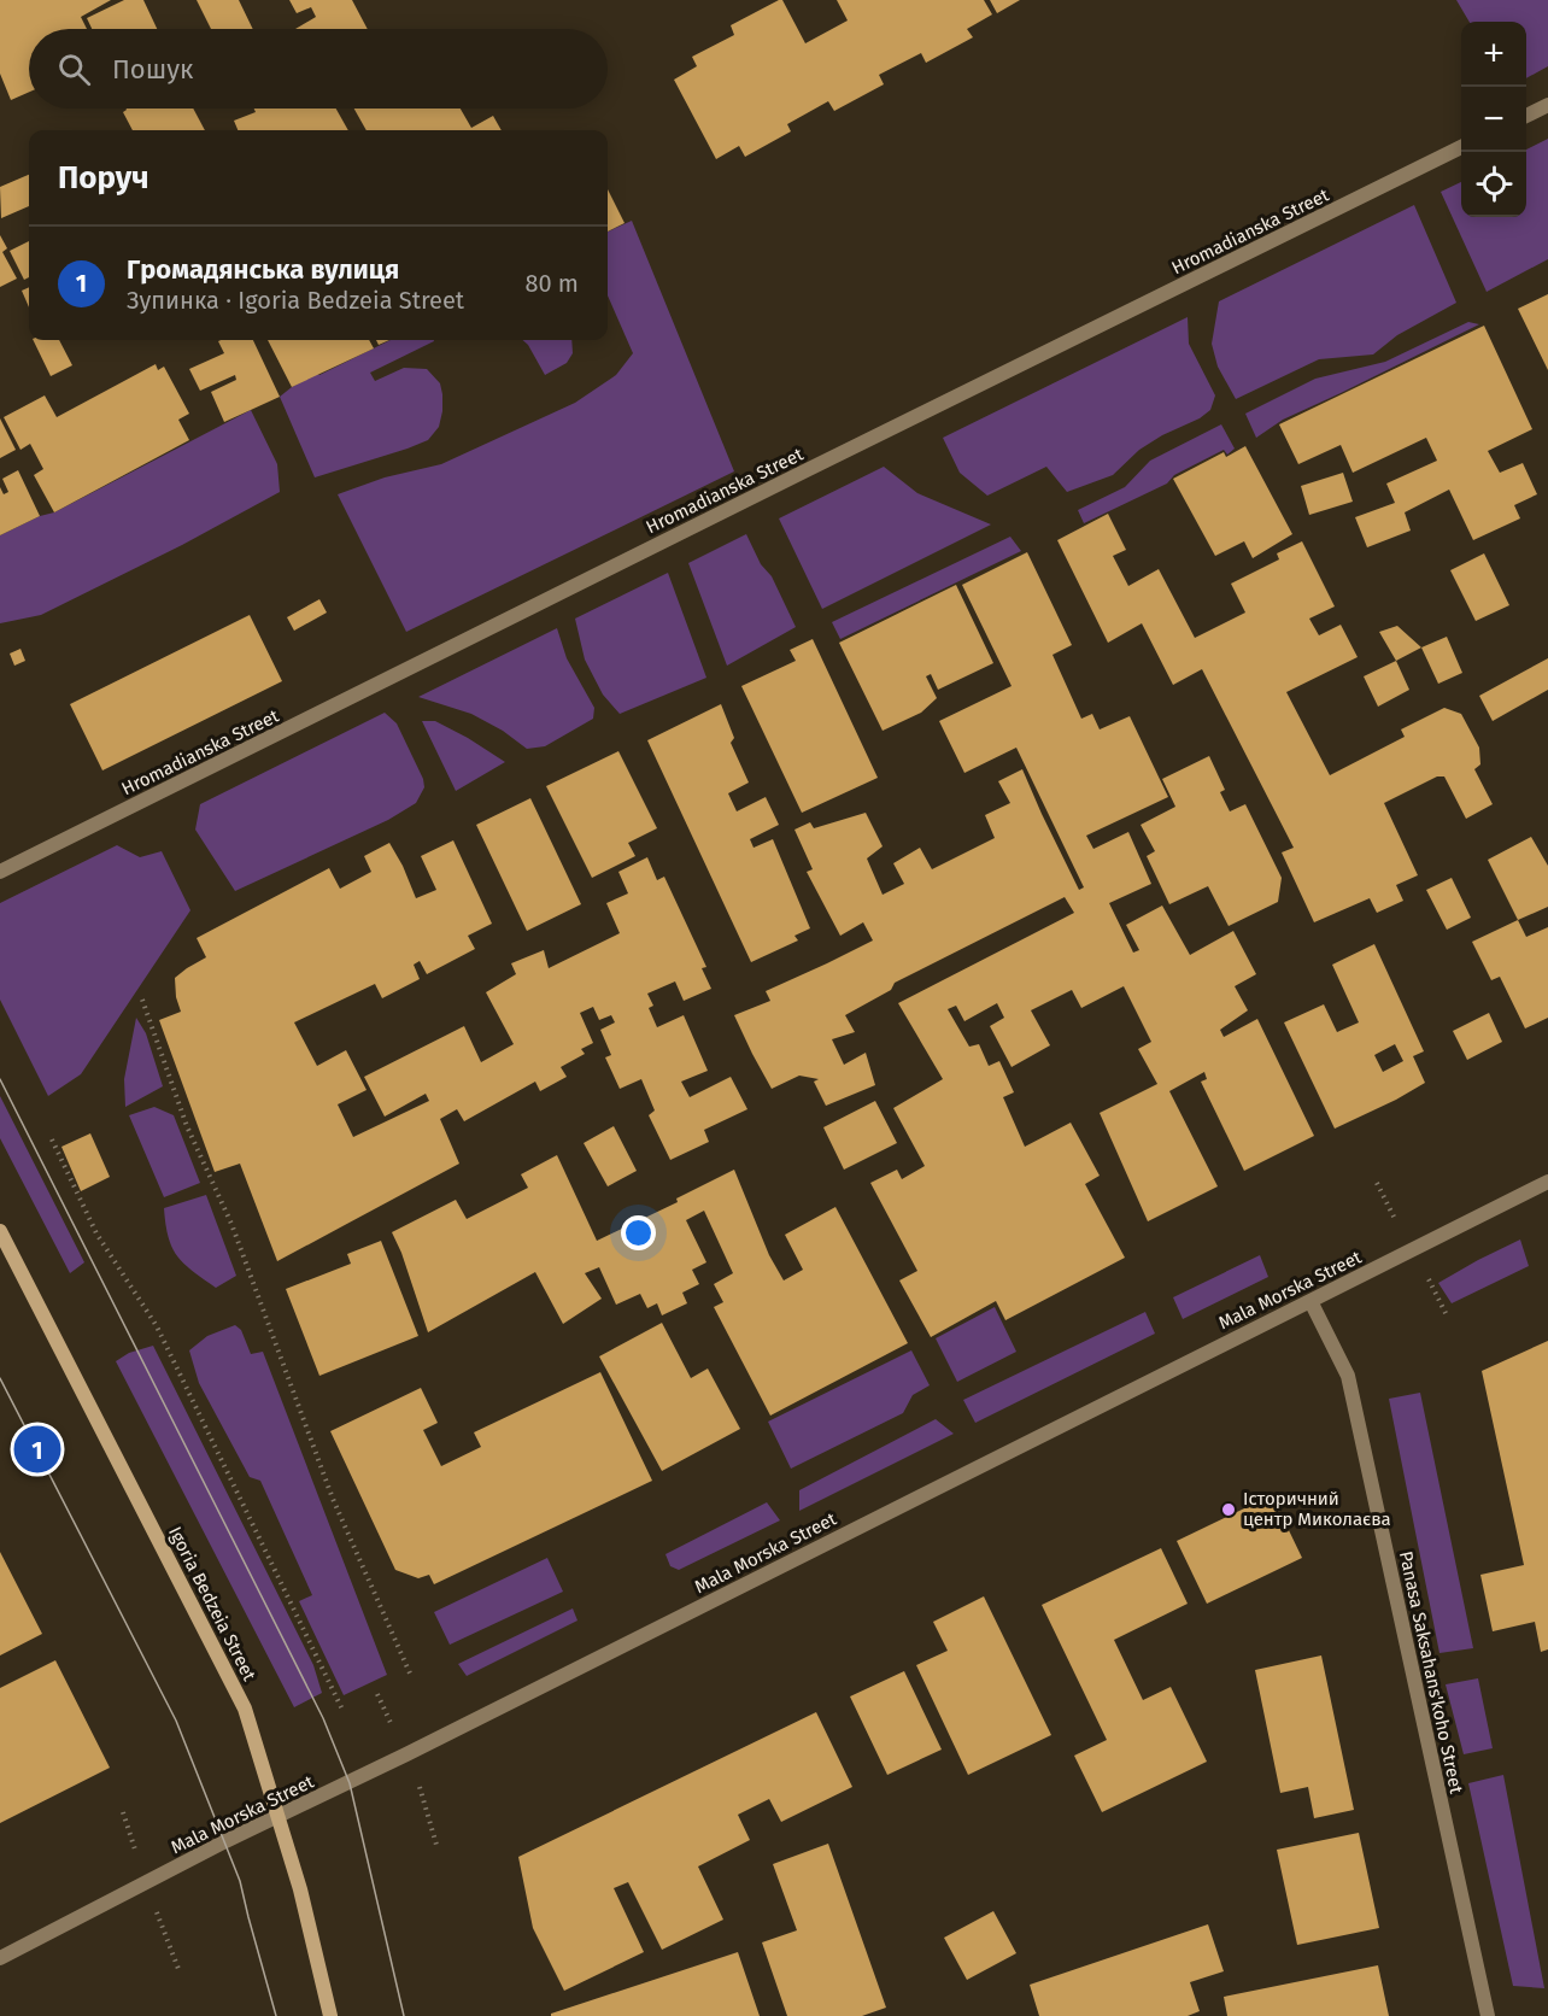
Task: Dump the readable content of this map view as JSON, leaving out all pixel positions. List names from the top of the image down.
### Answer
{
  "streets": {
    "street": [
      "Hromadianska Street",
      "Mala Morska Street",
      "Igoria Bedzeia Street",
      "Panasa Saksahans'koho Street"
    ]
  },
  "crossings": [
    ["Mala Morska Street", "Igoria Bedzeia Street"],
    ["Mala Morska Street", "Panasa Saksahans'koho Street"]
  ],
  "places": ["Історичний центр Миколаєва"],
  "page": {
    "map_buttons": ["+", "−"],
    "search": "Пошук",
    "heading": "Поруч",
    "list": [
      {
        "mark": "1",
        "name": "Громадянська вулиця",
        "note": "Зупинка · Igoria Bedzeia Street",
        "value": "80 m"
      }
    ],
    "pins": "1"
  }
}
